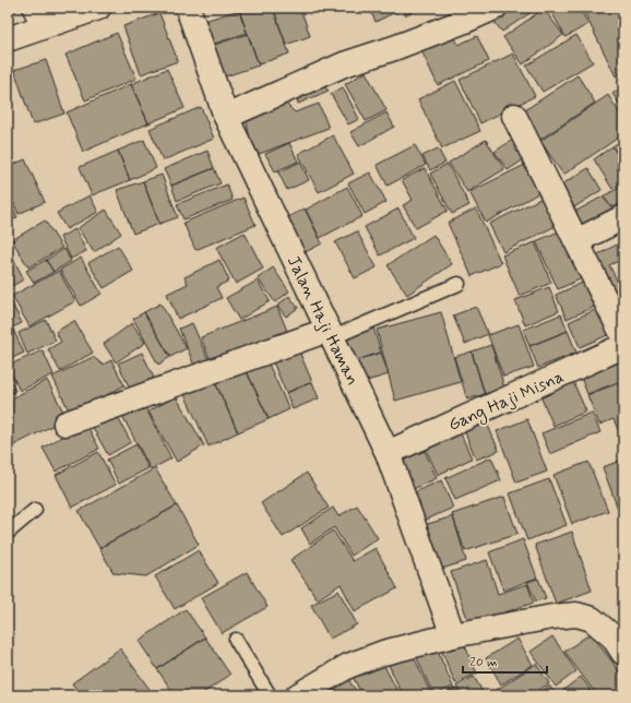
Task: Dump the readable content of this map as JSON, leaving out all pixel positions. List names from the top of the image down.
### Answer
{
  "streets": {
    "street": ["Jalan Haji Haman", "Gang Haji Misna"]
  },
  "crossings": [
    ["Jalan Haji Haman", "Gang Haji Misna"]
  ],
  "scale_bar": "20 m"
}
